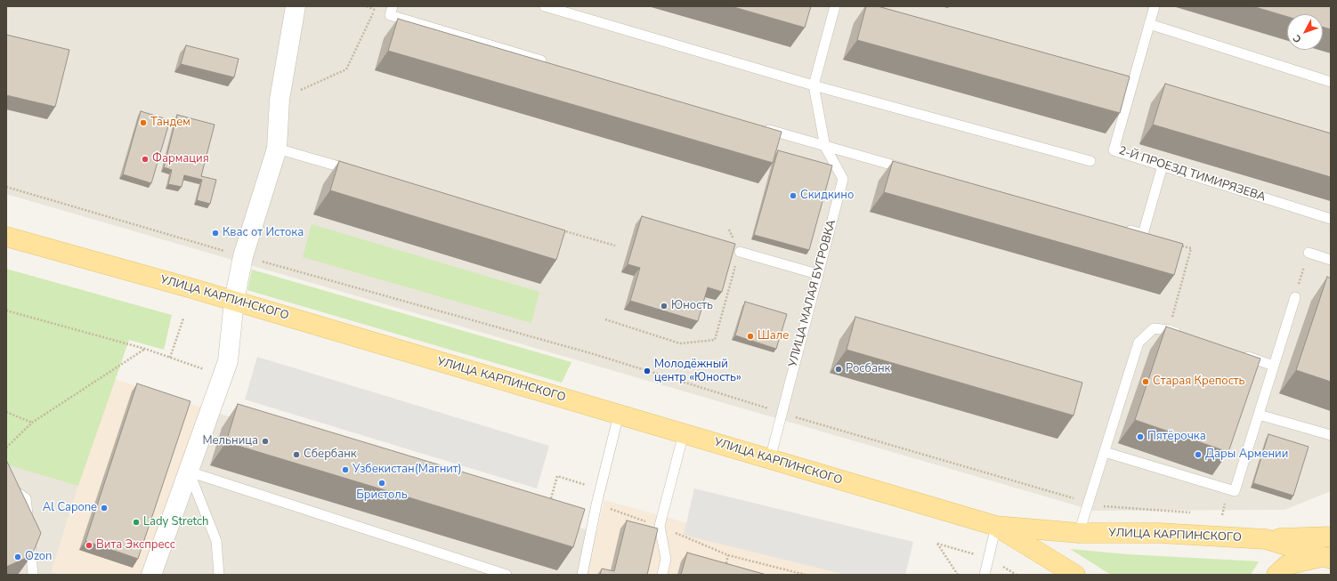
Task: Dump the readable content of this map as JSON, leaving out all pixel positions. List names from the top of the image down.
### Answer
{
  "streets": {
    "main road": ["УЛИЦА КАРПИНСКОГО"],
    "lane": ["2-Й ПРОЕЗД ТИМИРЯЗЕВА", "УЛИЦА МАЛАЯ БУГРОВКА"]
  },
  "crossings": [
    ["УЛИЦА МАЛАЯ БУГРОВКА", "УЛИЦА КАРПИНСКОГО"]
  ],
  "places": [
    "Тандем",
    "Фармация",
    "Скидкино",
    "Квас от Истока",
    "Юность",
    "Шале",
    "Росбанк",
    "Молодёжный центр «Юность»",
    "Старая Крепость",
    "Пятёрочка",
    "Мельница",
    "Сбербанк",
    "Дары Армении",
    "Узбекистан(Магнит)",
    "Бристоль",
    "Al Capone",
    "Lady Stretch",
    "Вита Экспресс",
    "Ozon"
  ],
  "north": "bottom left"
}
